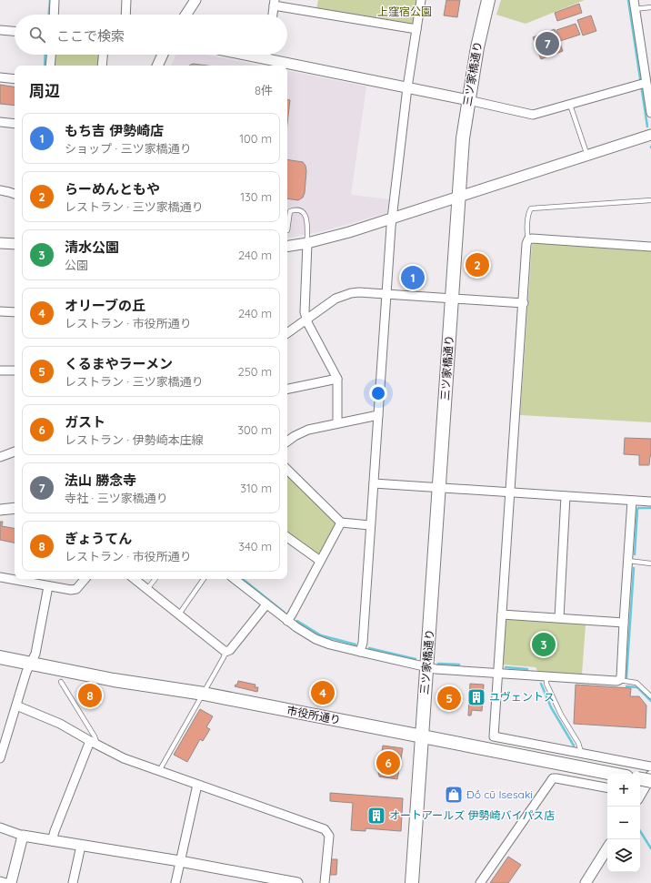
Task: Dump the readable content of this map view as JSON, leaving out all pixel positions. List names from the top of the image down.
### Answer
{
  "streets": {
    "main road": ["三ツ家橋通り", "市役所通り"]
  },
  "crossings": [
    ["三ツ家橋通り", "市役所通り"]
  ],
  "parks": ["上窪宿公園"],
  "places": {
    "building": ["ユヴェントス", "オートアールズ 伊勢崎バイパス店"],
    "shop": ["Đồ cũ Isesaki"]
  },
  "page": {
    "search": "ここで検索",
    "pins": [
      "7",
      "2",
      "1",
      "3",
      "4",
      "8",
      "5",
      "6"
    ],
    "heading": ["周辺", "8件"],
    "list": [
      {
        "mark": "1",
        "name": "もち吉 伊勢崎店",
        "note": "ショップ · 三ツ家橋通り",
        "value": "100 m"
      },
      {
        "mark": "2",
        "name": "らーめんともや",
        "note": "レストラン · 三ツ家橋通り",
        "value": "130 m"
      },
      {
        "mark": "3",
        "name": "清水公園",
        "note": "公園",
        "value": "240 m"
      },
      {
        "mark": "4",
        "name": "オリーブの丘",
        "note": "レストラン · 市役所通り",
        "value": "240 m"
      },
      {
        "mark": "5",
        "name": "くるまやラーメン",
        "note": "レストラン · 三ツ家橋通り",
        "value": "250 m"
      },
      {
        "mark": "6",
        "name": "ガスト",
        "note": "レストラン · 伊勢崎本庄線",
        "value": "300 m"
      },
      {
        "mark": "7",
        "name": "法山 勝念寺",
        "note": "寺社 · 三ツ家橋通り",
        "value": "310 m"
      },
      {
        "mark": "8",
        "name": "ぎょうてん",
        "note": "レストラン · 市役所通り",
        "value": "340 m"
      }
    ],
    "map_buttons": ["+", "−"]
  }
}
